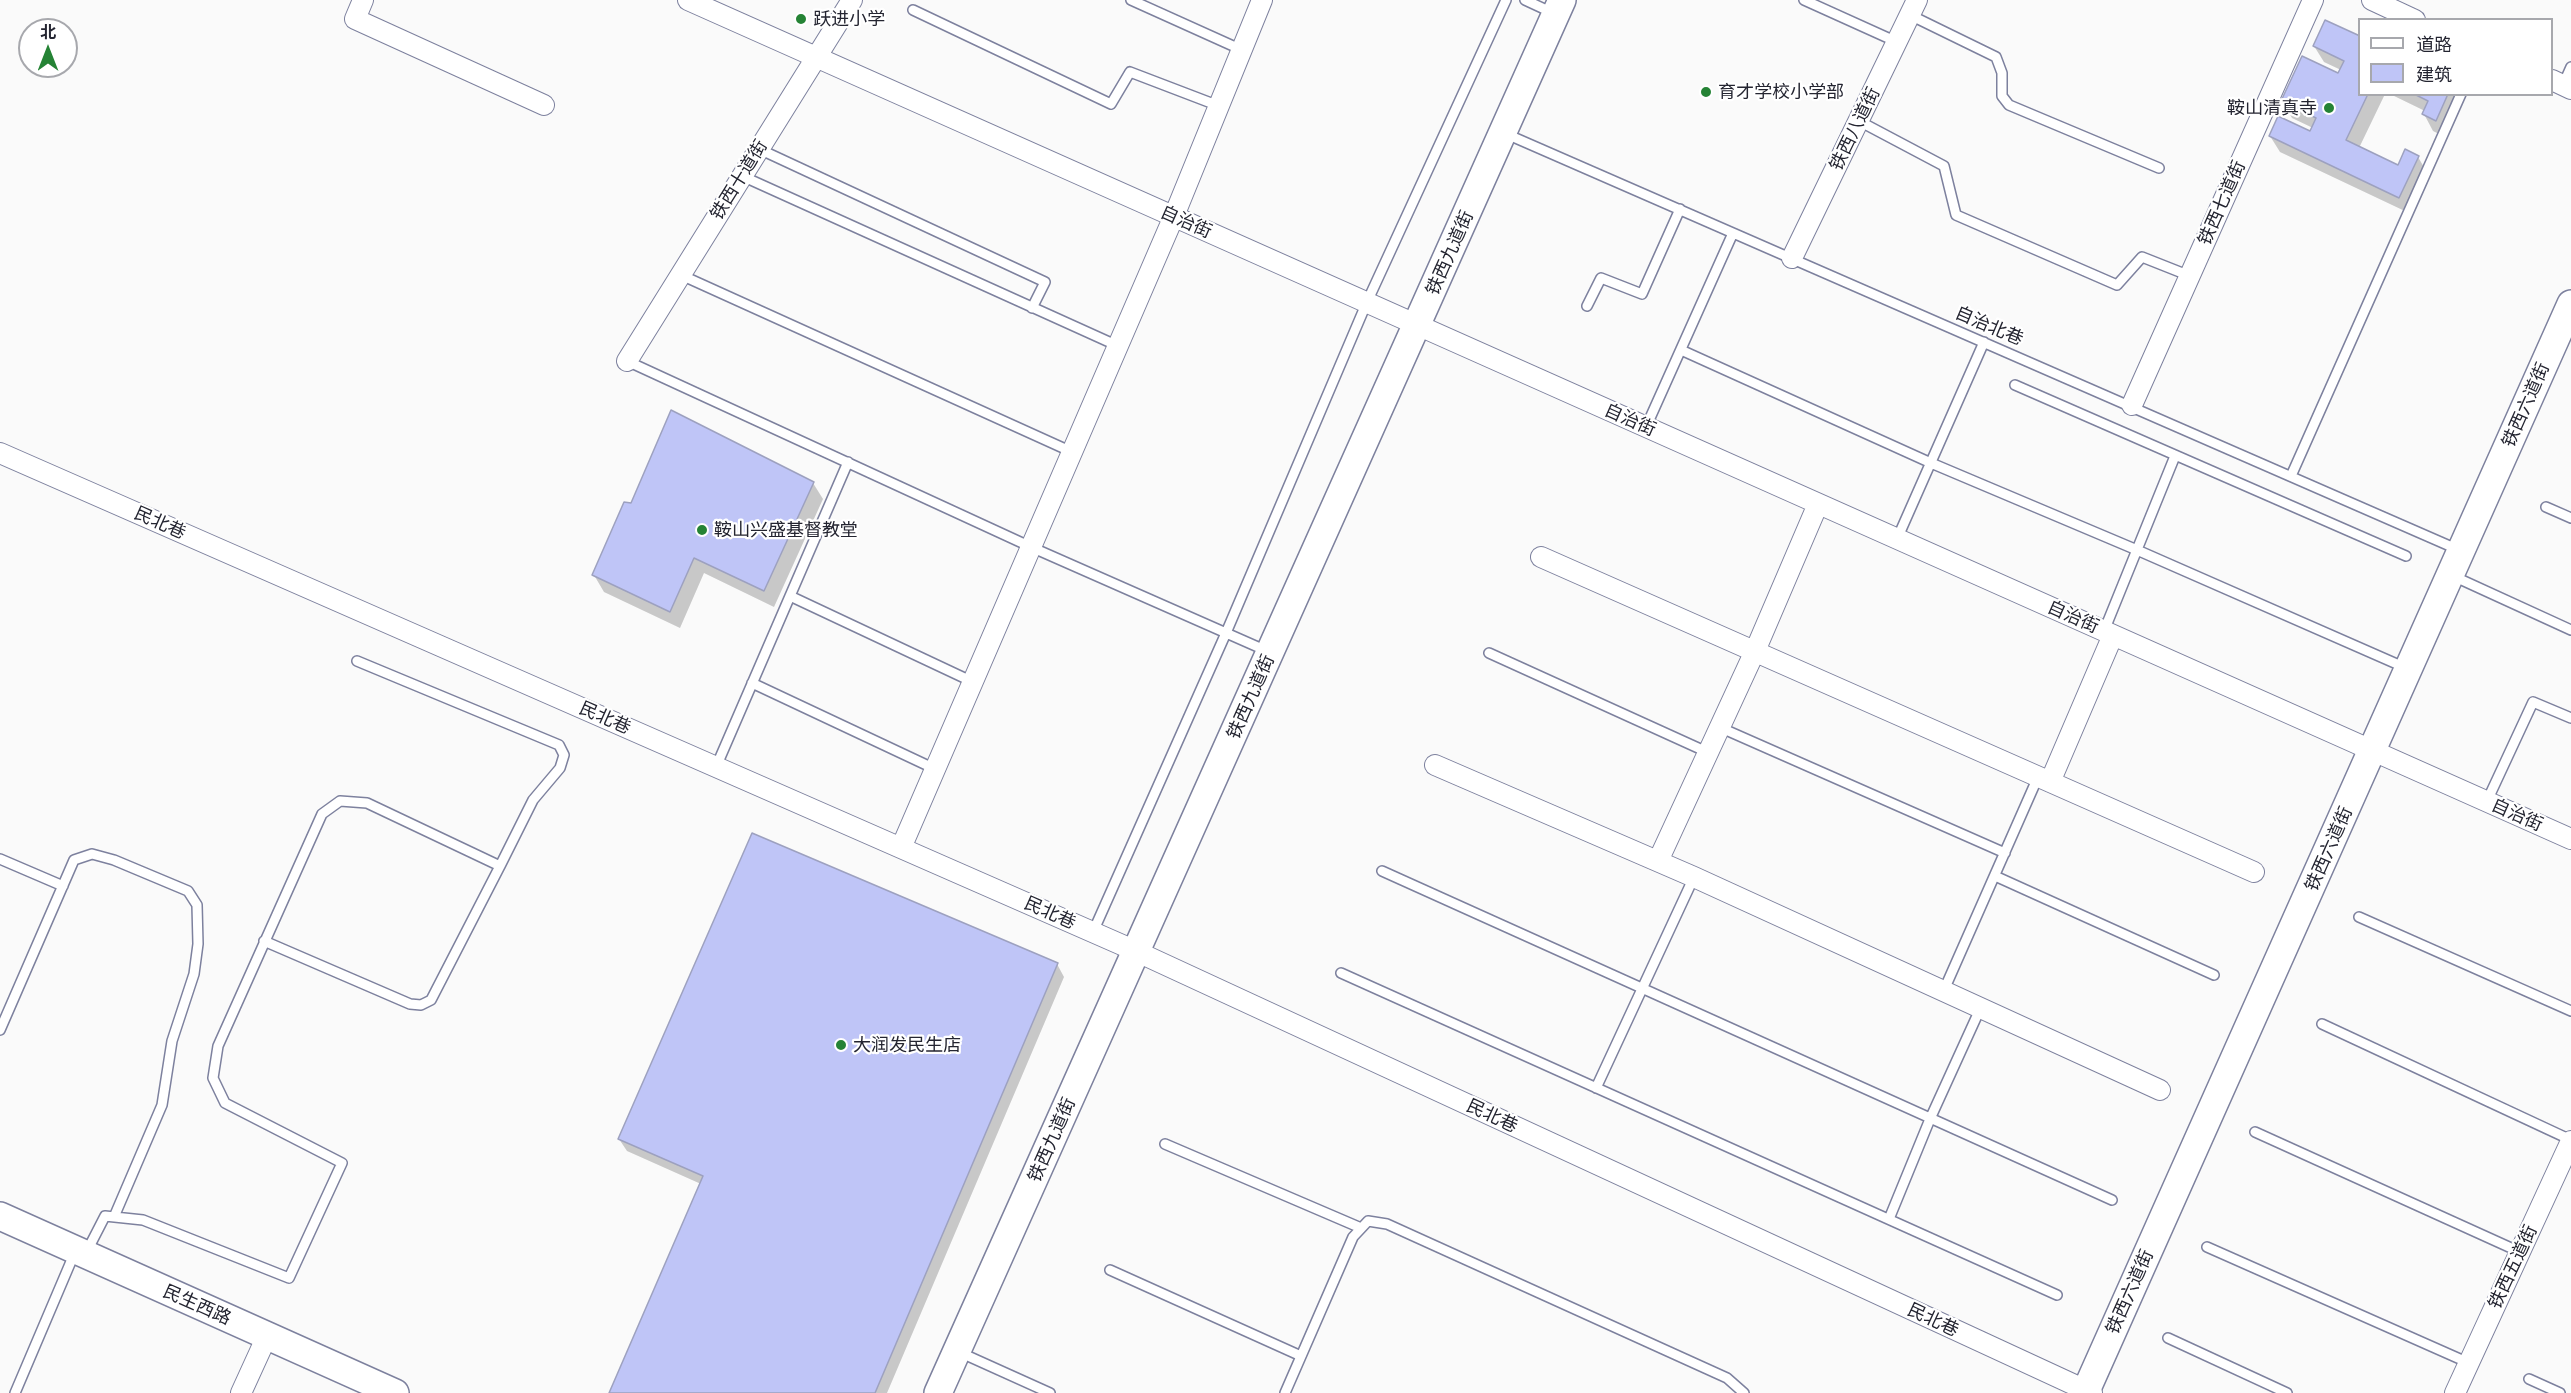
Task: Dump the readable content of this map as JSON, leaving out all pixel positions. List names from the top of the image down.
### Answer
{
  "streets": {
    "main road": ["铁西九道街", "铁西六道街", "民生西路"],
    "street": [
      "铁西八道街",
      "铁西十道街",
      "铁西七道街",
      "自治街",
      "民北巷",
      "铁西五道街"
    ],
    "lane": ["自治北巷"]
  },
  "crossings": [
    ["铁西八道街", "自治北巷"],
    ["铁西十道街", "自治街"],
    ["铁西七道街", "自治北巷"],
    ["自治街", "铁西九道街"],
    ["自治街", "铁西六道街"],
    ["铁西九道街", "自治北巷"],
    ["铁西九道街", "民北巷"],
    ["自治北巷", "铁西六道街"],
    ["铁西六道街", "民北巷"]
  ],
  "places": [
    "跃进小学",
    "育才学校小学部",
    "鞍山清真寺",
    "鞍山兴盛基督教堂",
    "大润发民生店"
  ],
  "legend": ["道路", "建筑"],
  "north": "top"
}
